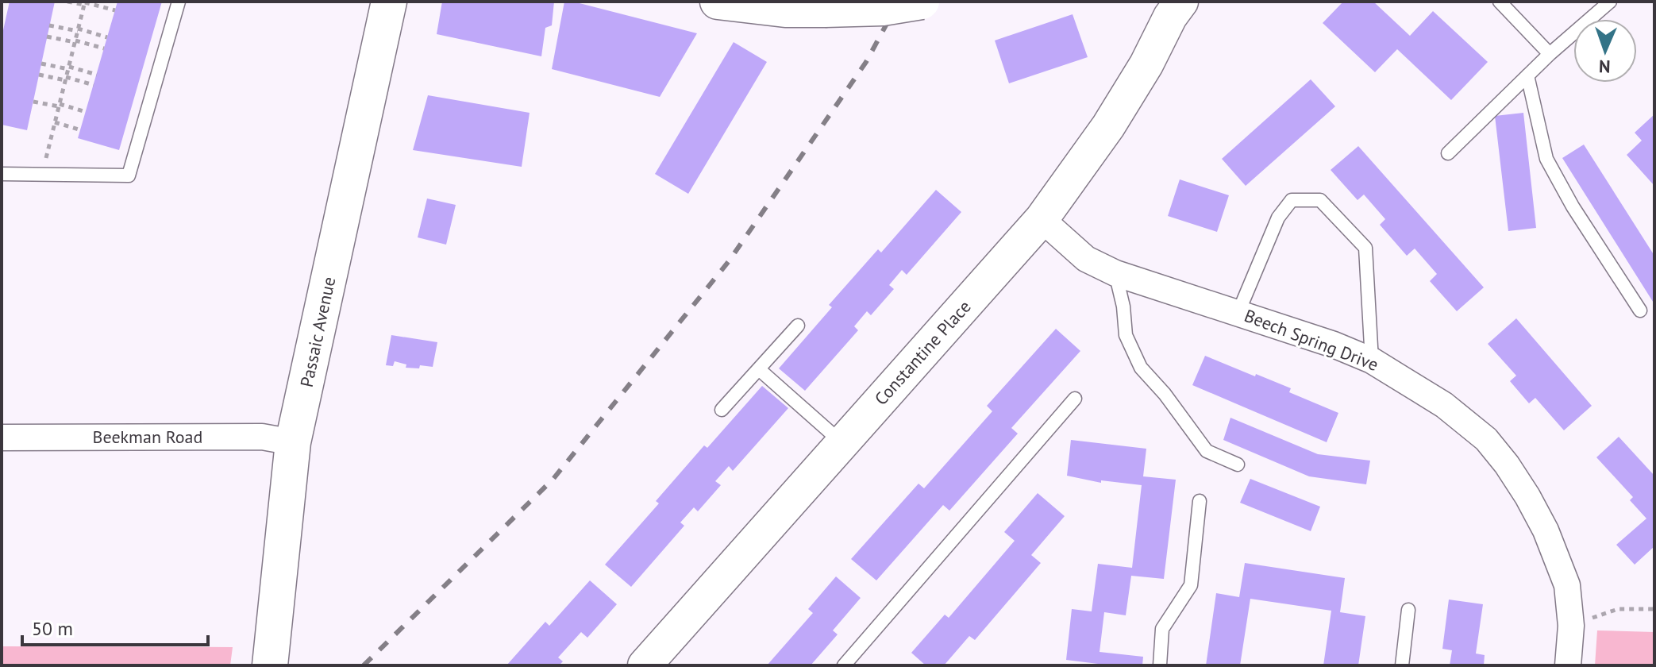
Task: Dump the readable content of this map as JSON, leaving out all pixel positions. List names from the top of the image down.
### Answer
{
  "streets": {
    "main road": ["Passaic Avenue"],
    "street": ["Beech Spring Drive", "Constantine Place", "Beekman Road"]
  },
  "crossings": [
    ["Passaic Avenue", "Beekman Road"],
    ["Beech Spring Drive", "Constantine Place"]
  ],
  "scale_bar": "50 m",
  "north": "bottom"
}
